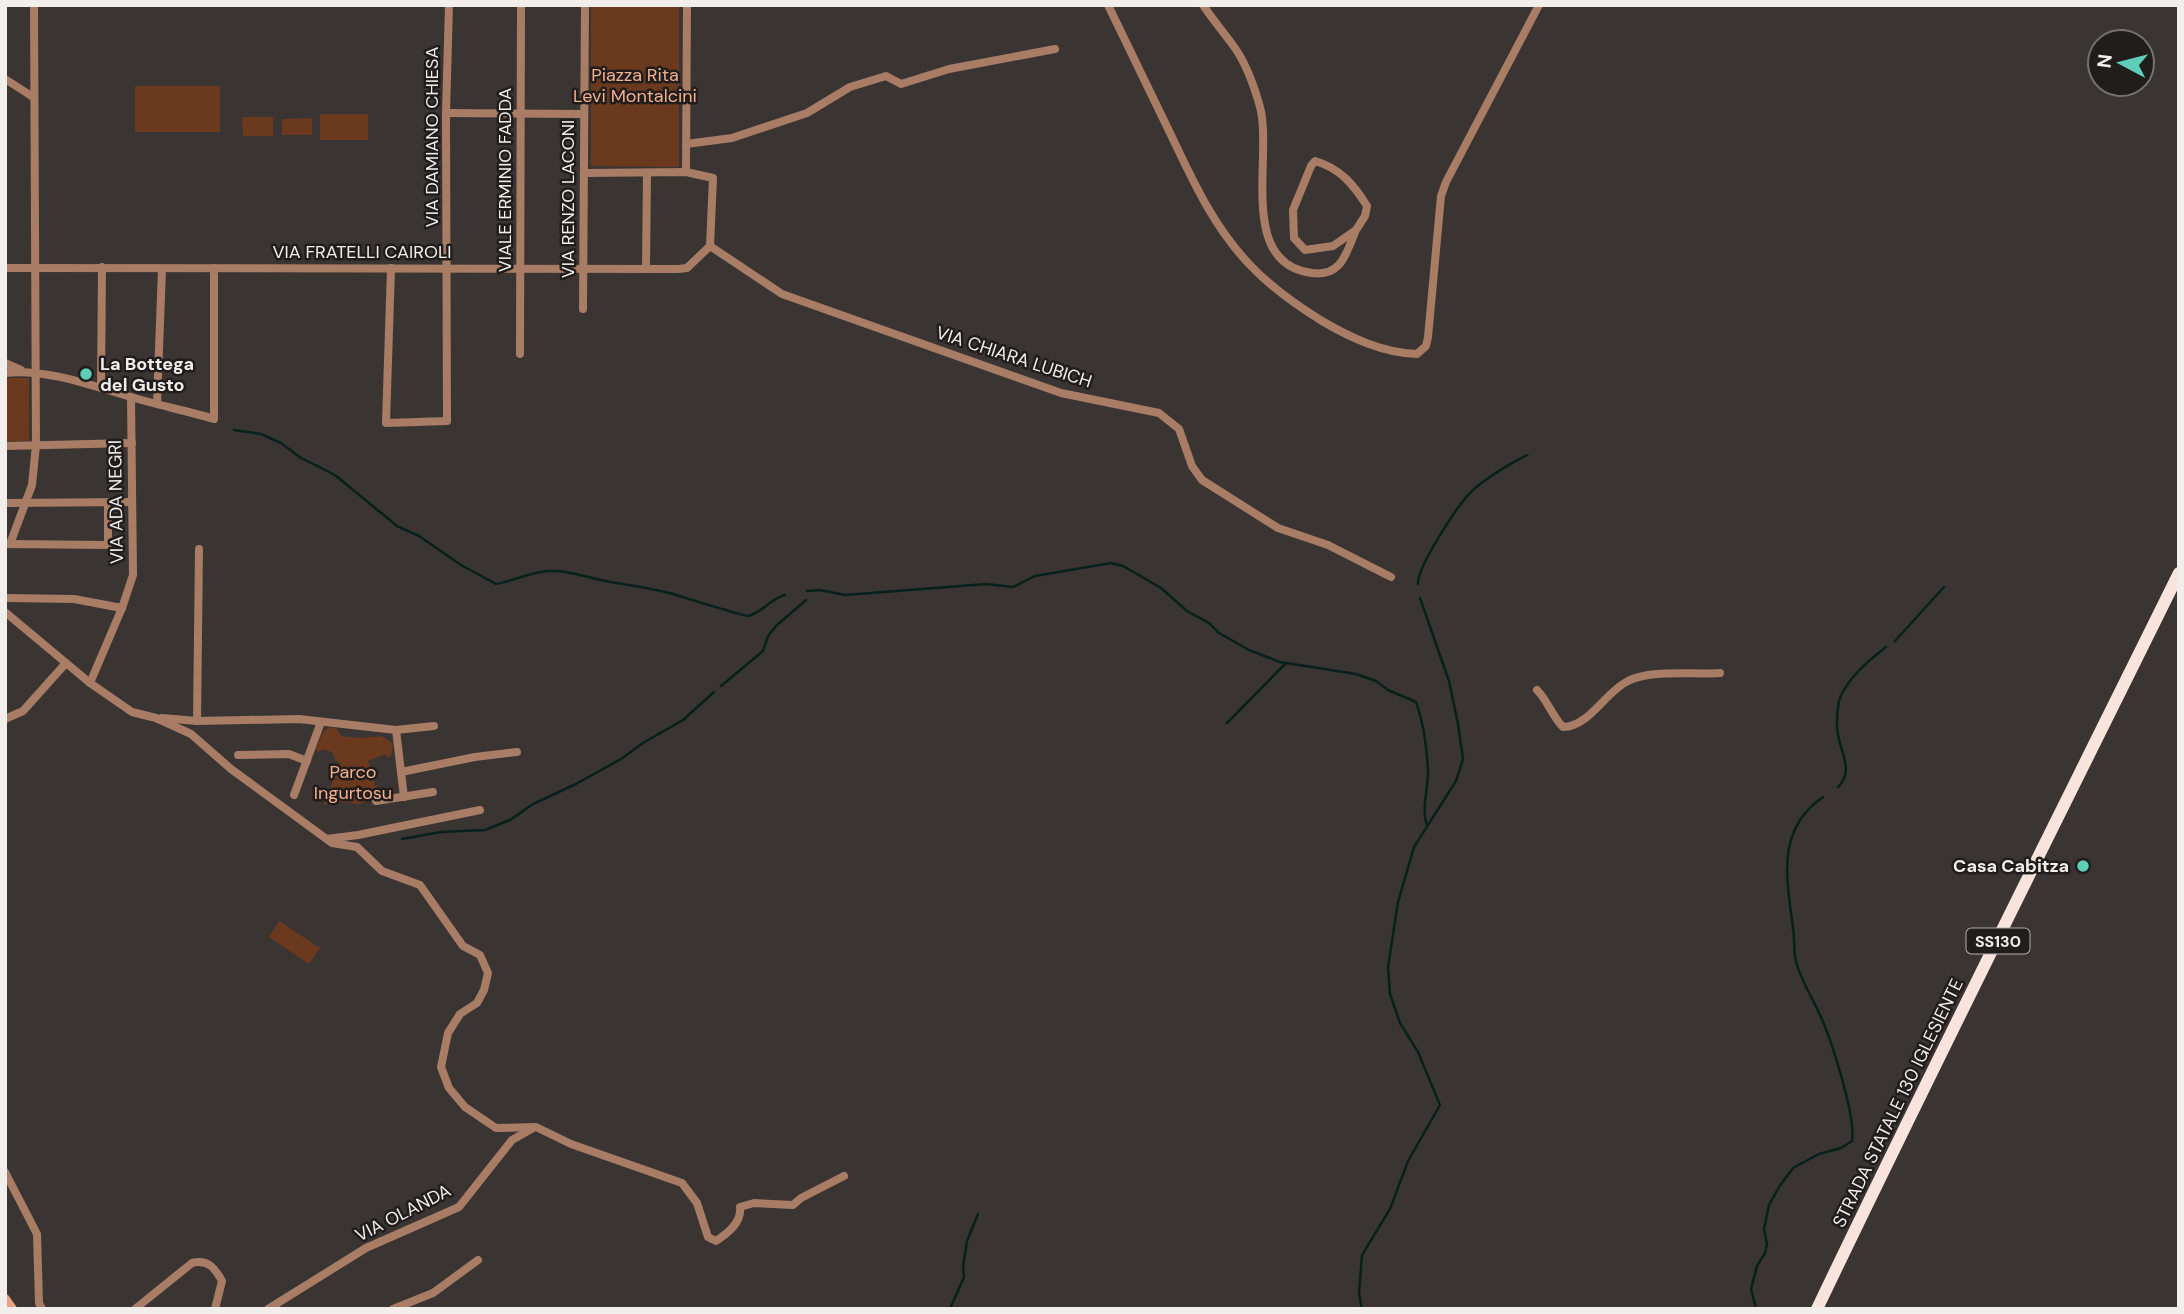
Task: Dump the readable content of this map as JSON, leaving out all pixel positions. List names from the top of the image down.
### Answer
{
  "streets": {
    "highway": ["SS130", "STRADA STATALE 130 IGLESIENTE"],
    "street": [
      "VIA DAMIANO CHIESA",
      "VIALE ERMINIO FADDA",
      "VIA RENZO LACONI",
      "VIA FRATELLI CAIROLI",
      "VIA CHIARA LUBICH",
      "VIA ADA NEGRI",
      "VIA OLANDA"
    ]
  },
  "crossings": [
    ["VIA DAMIANO CHIESA", "VIA FRATELLI CAIROLI"],
    ["VIALE ERMINIO FADDA", "VIA FRATELLI CAIROLI"],
    ["VIA RENZO LACONI", "VIA FRATELLI CAIROLI"],
    ["VIA FRATELLI CAIROLI", "VIA CHIARA LUBICH"]
  ],
  "parks": ["Piazza Rita Levi Montalcini", "Parco Ingurtosu"],
  "places": ["La Bottega del Gusto", "Casa Cabitza"],
  "north": "left"
}
